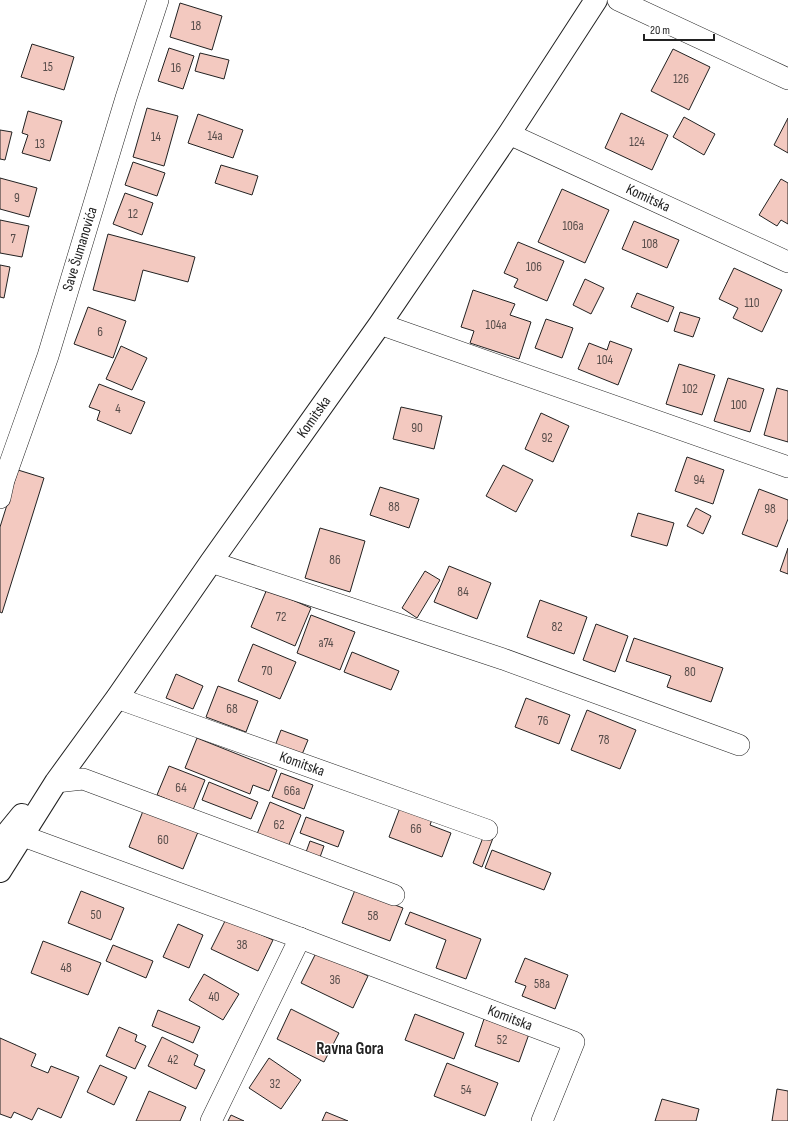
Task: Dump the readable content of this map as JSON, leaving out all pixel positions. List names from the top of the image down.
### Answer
{
  "streets": {
    "main road": ["Komitska"],
    "street": ["Save Šumanovića"]
  },
  "districts": ["Ravna Gora"],
  "house_numbers": [
    "18",
    "15",
    "16",
    "126",
    "14a",
    "14",
    "124",
    "13",
    "9",
    "12",
    "106a",
    "7",
    "108",
    "106",
    "110",
    "104a",
    "6",
    "104",
    "102",
    "100",
    "4",
    "90",
    "92",
    "94",
    "88",
    "98",
    "86",
    "84",
    "72",
    "82",
    "a74",
    "70",
    "80",
    "68",
    "76",
    "78",
    "64",
    "66a",
    "62",
    "66",
    "60",
    "50",
    "58",
    "38",
    "48",
    "36",
    "58a",
    "40",
    "52",
    "42",
    "32",
    "54"
  ],
  "scale_bar": "20 m"
}
